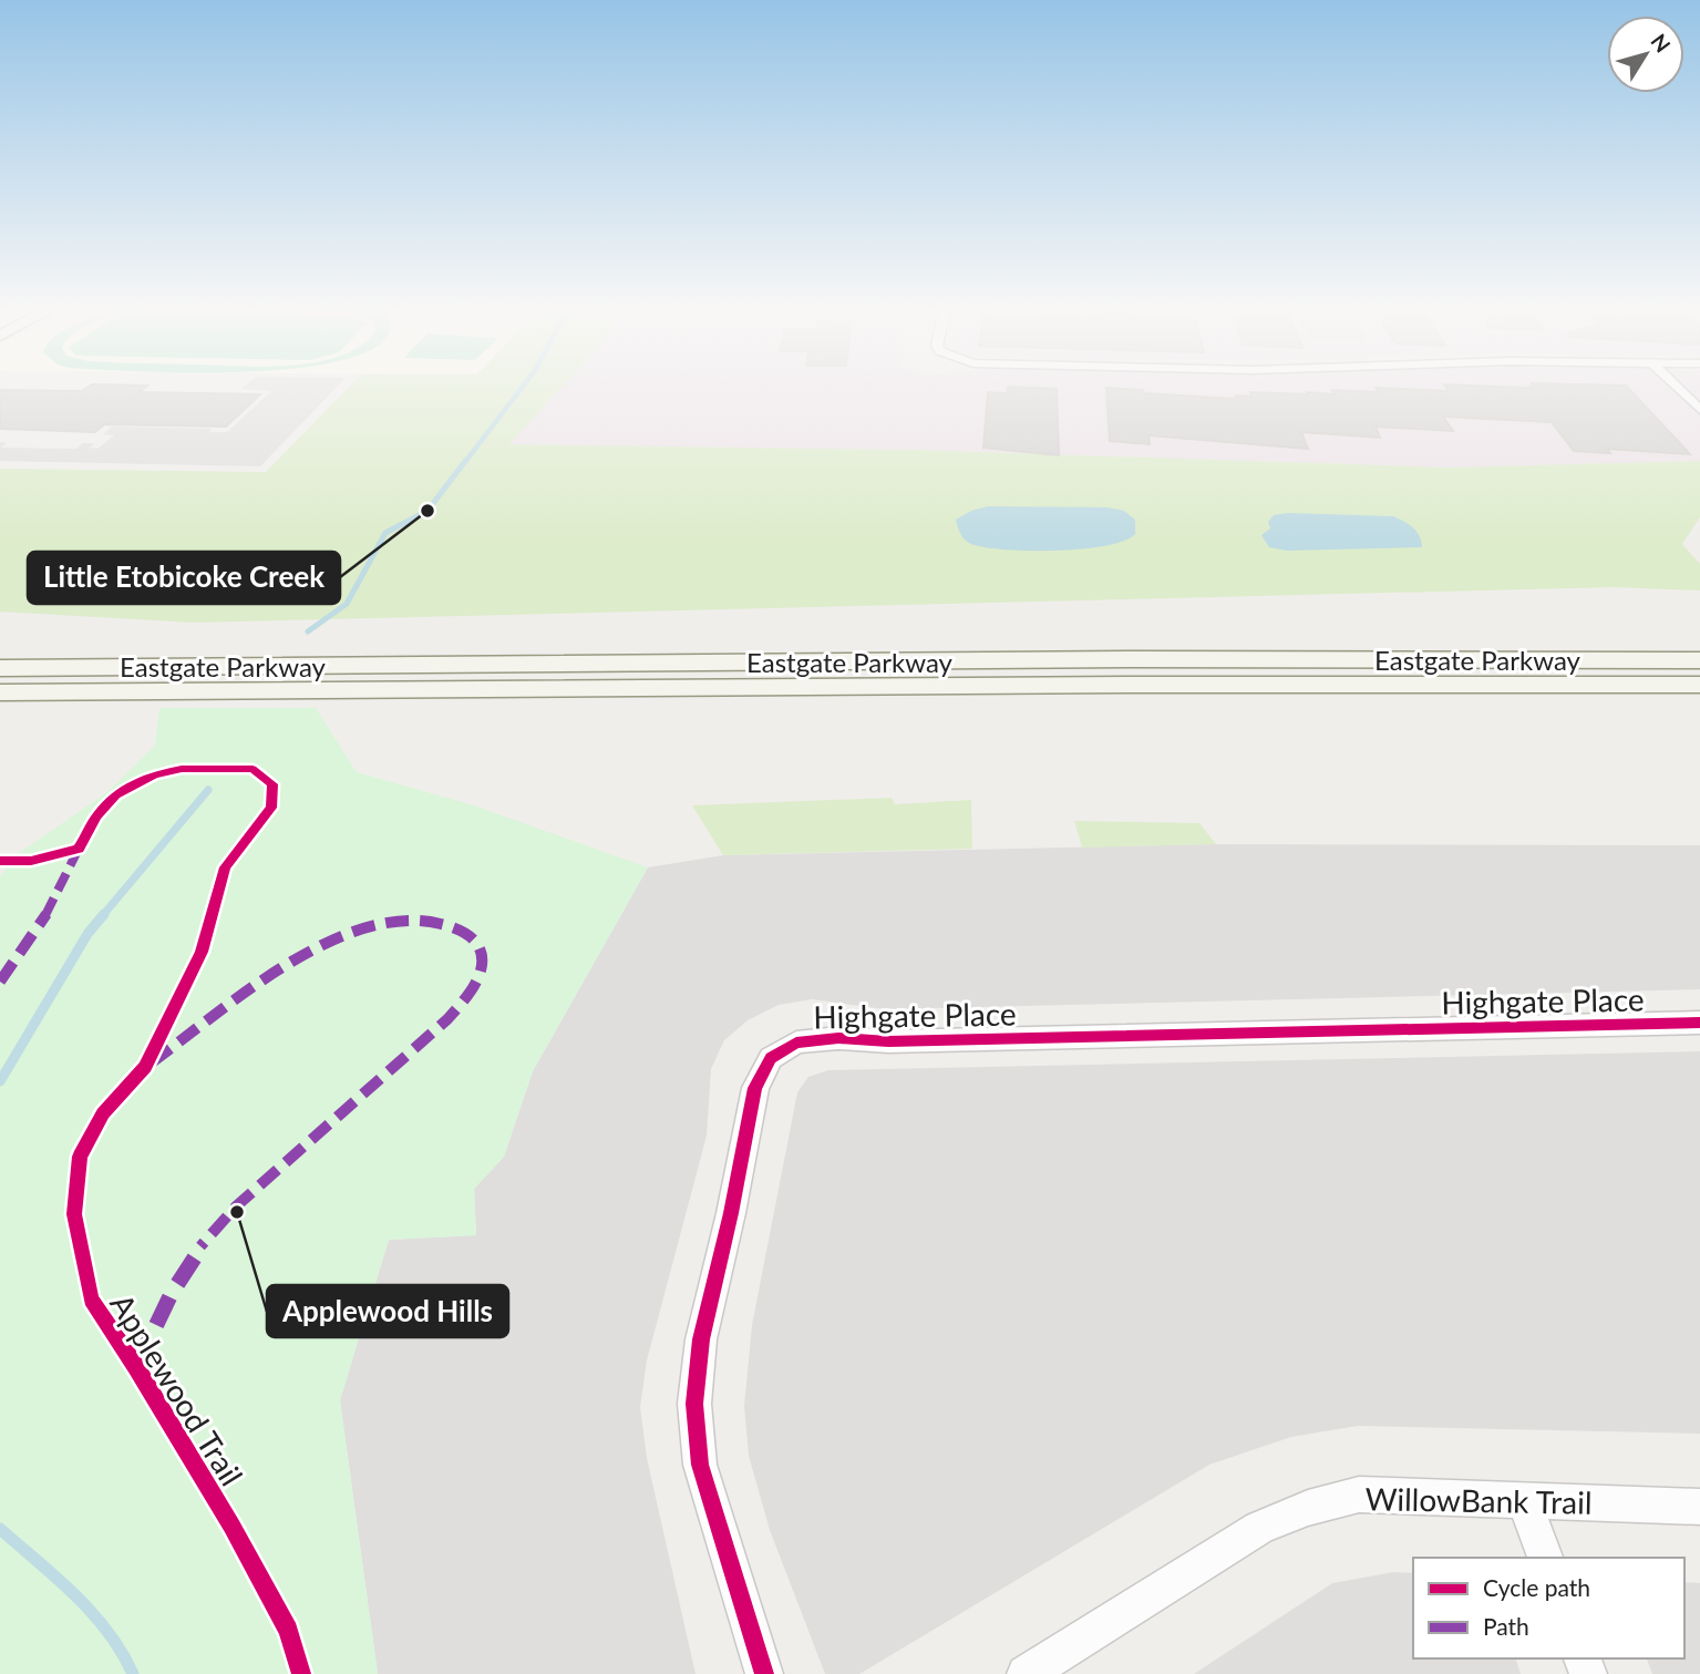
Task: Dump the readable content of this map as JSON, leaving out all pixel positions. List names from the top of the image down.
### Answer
{
  "streets": {
    "main road": ["Eastgate Parkway"],
    "street": ["Highgate Place", "WillowBank Trail"],
    "cycle path": ["Applewood Trail"]
  },
  "places": ["Little Etobicoke Creek", "Applewood Hills"],
  "legend": ["Cycle path", "Path"],
  "north": "top right"
}
